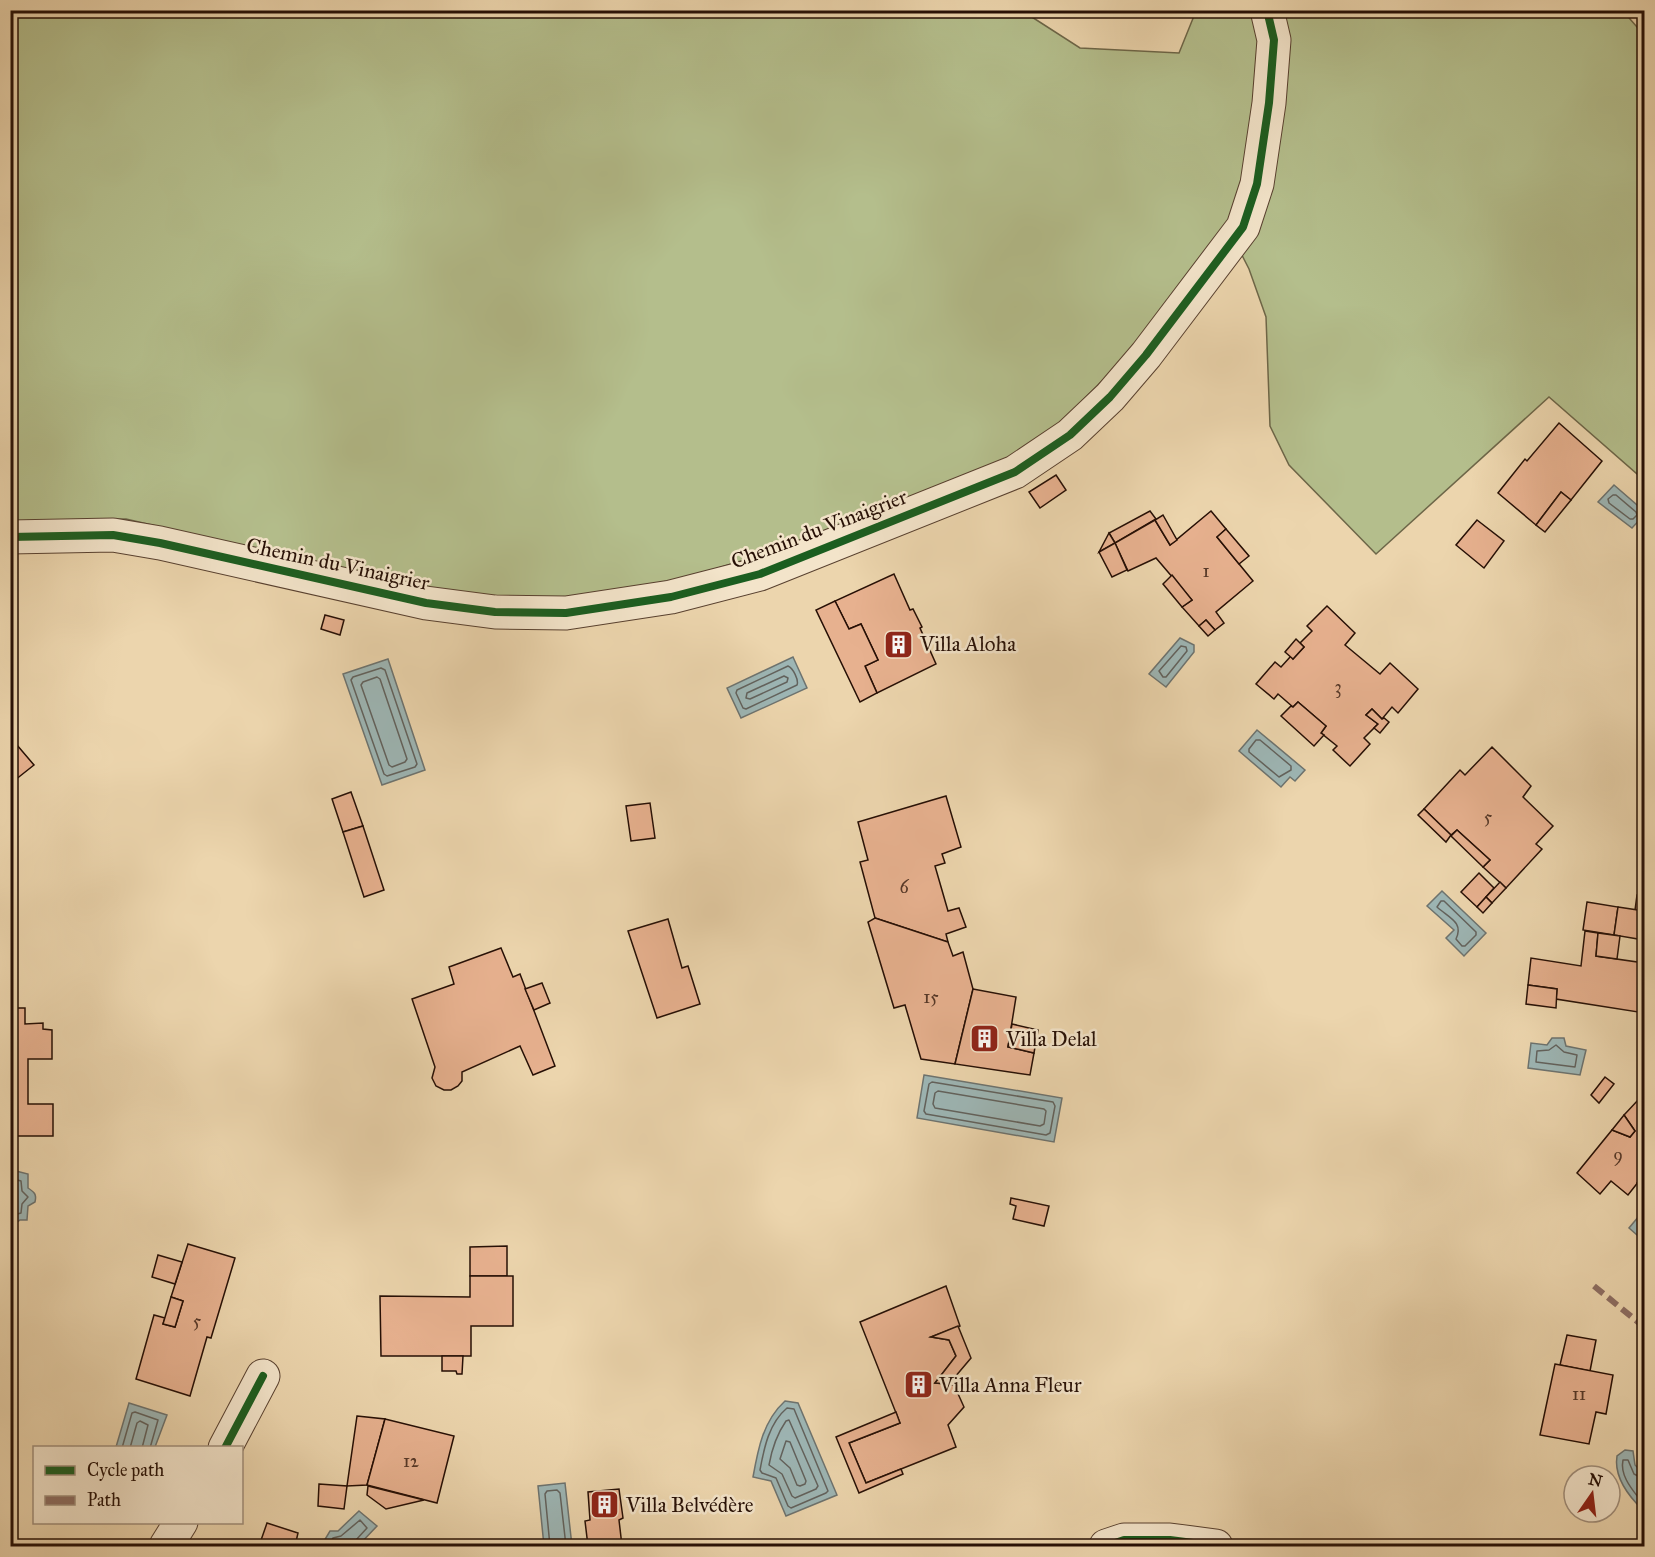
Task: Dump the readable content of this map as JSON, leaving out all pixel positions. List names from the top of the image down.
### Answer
{
  "streets": {
    "street": ["Chemin du Vinaigrier"]
  },
  "places": {
    "building": [
      "Villa Aloha",
      "Villa Delal",
      "Villa Anna Fleur",
      "Villa Belvédère"
    ]
  },
  "house_numbers": [
    "1",
    "3",
    "5",
    "6",
    "15",
    "9",
    "5",
    "11",
    "12"
  ],
  "legend": ["Cycle path", "Path"],
  "north": "top"
}
